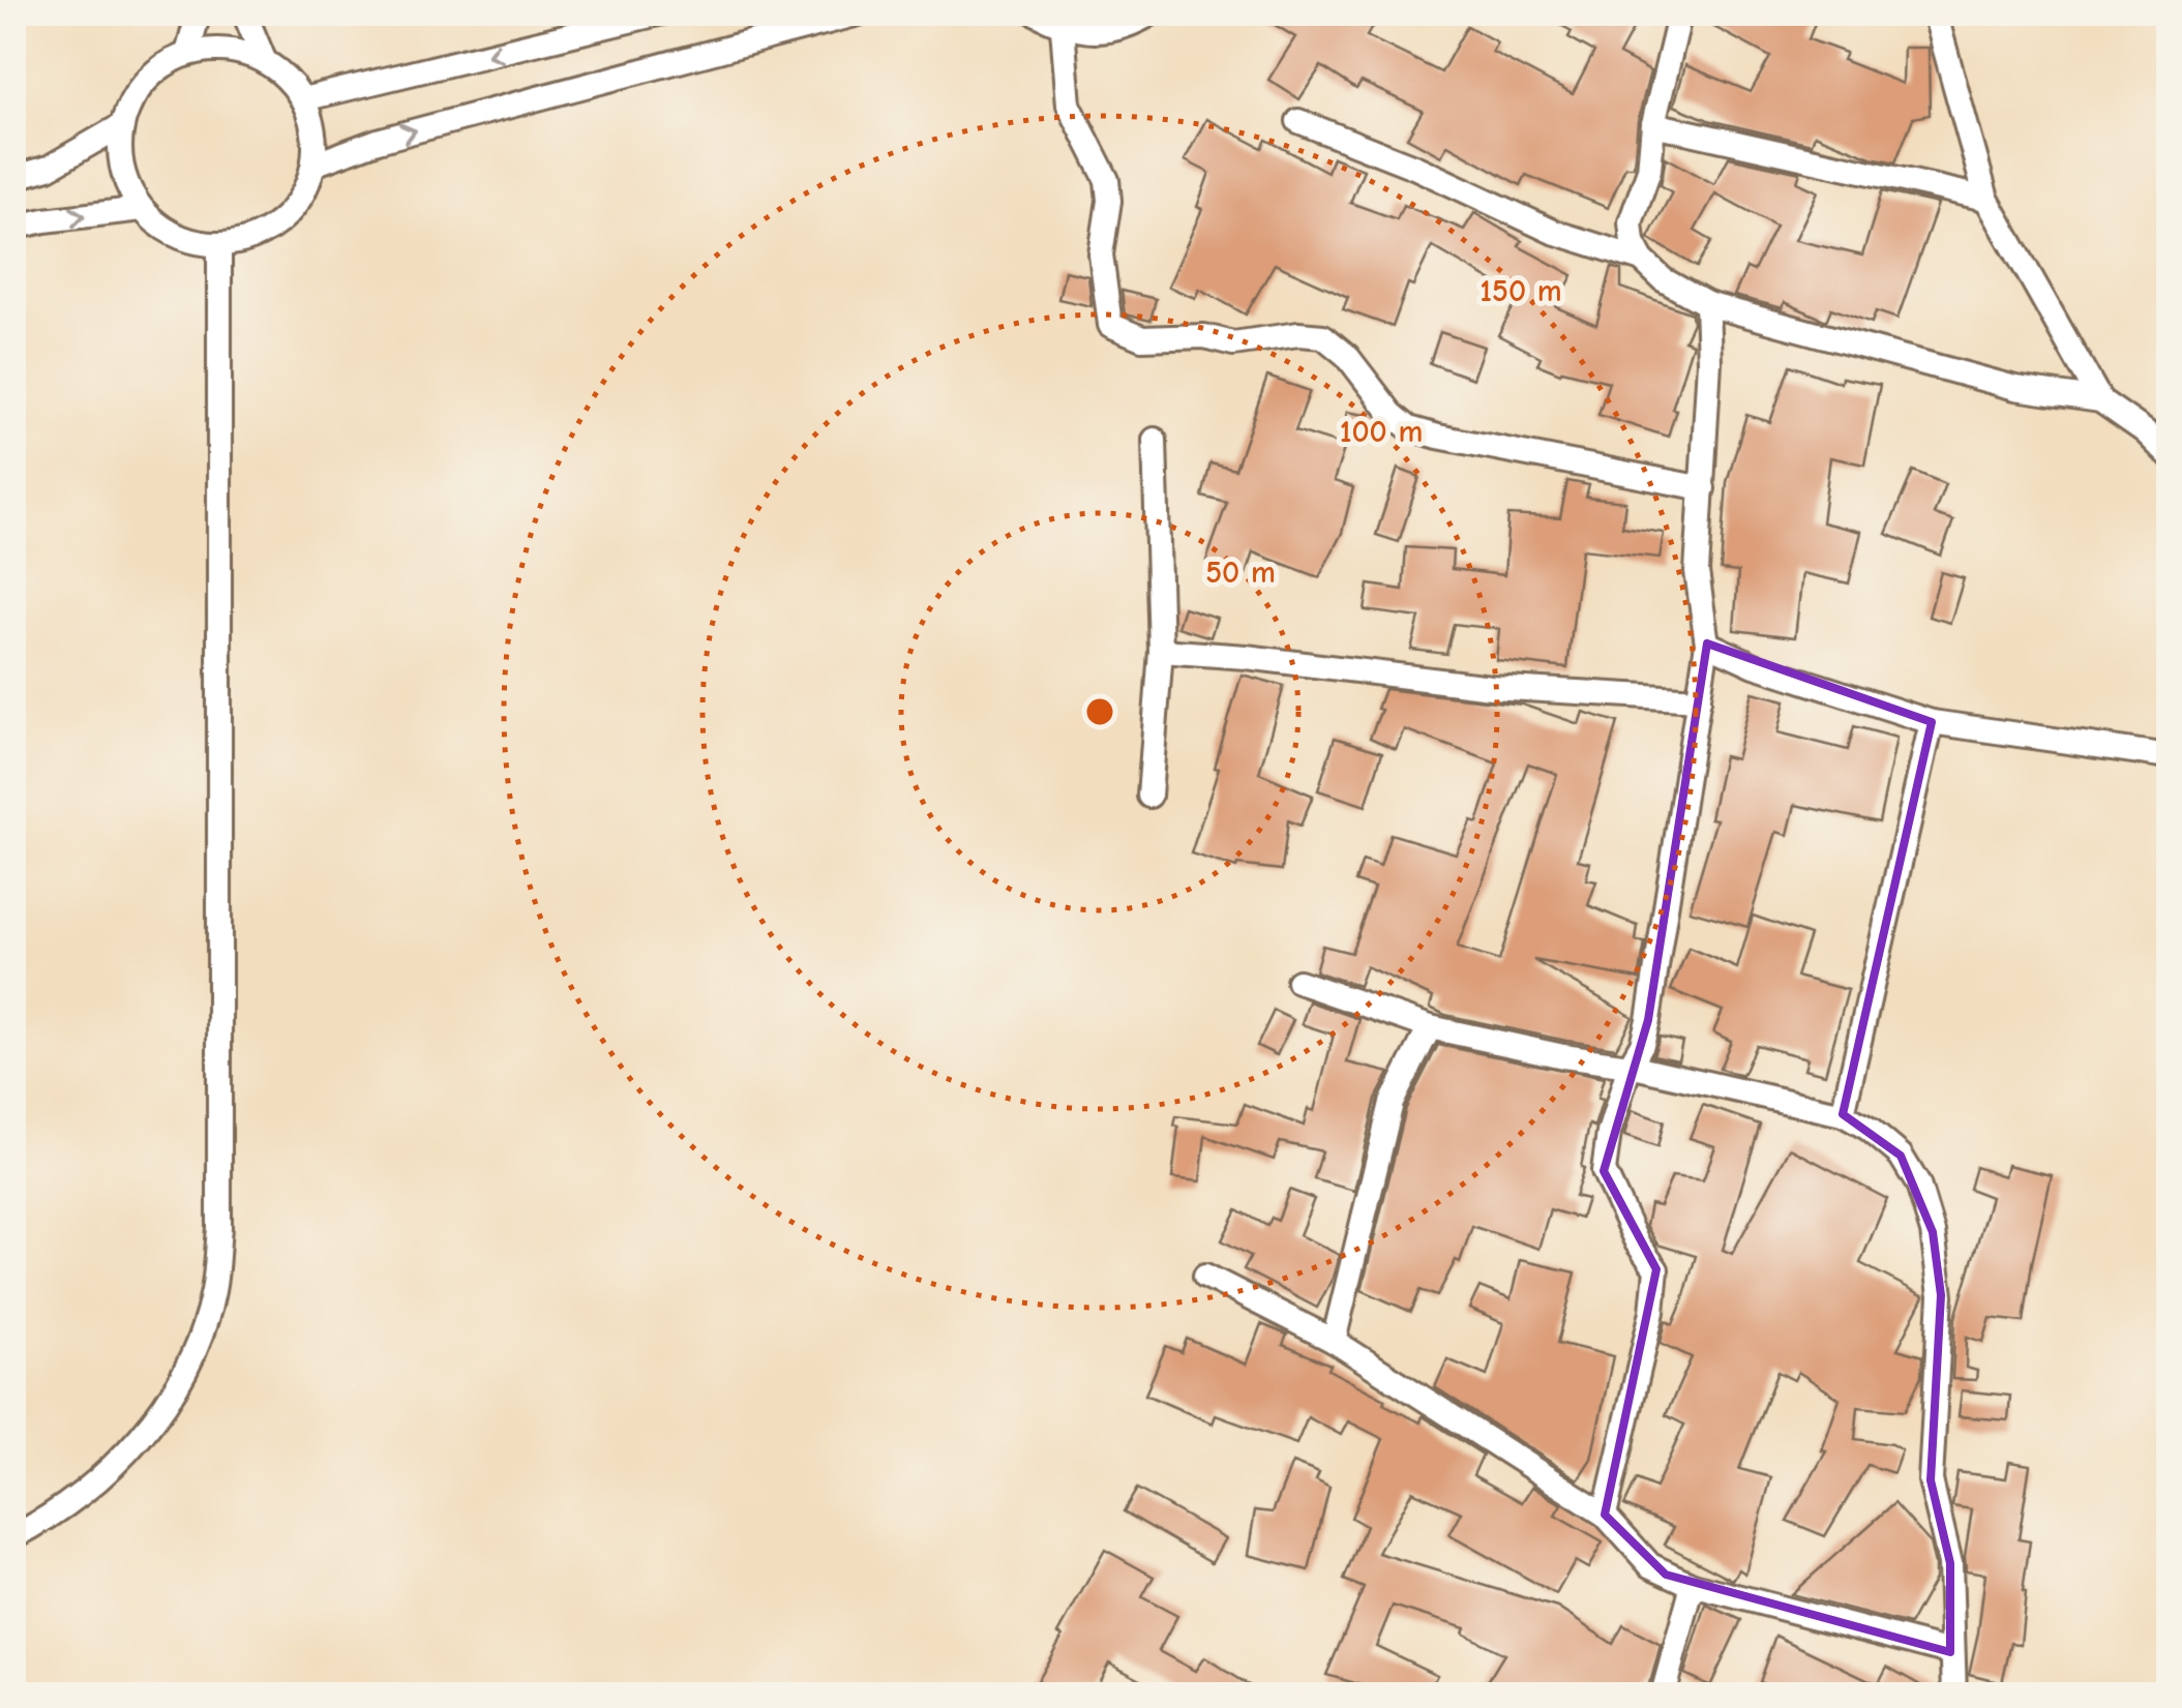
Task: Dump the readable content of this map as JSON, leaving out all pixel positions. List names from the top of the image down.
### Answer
{
  "rings": ["150 m", "100 m", "50 m"]
}
